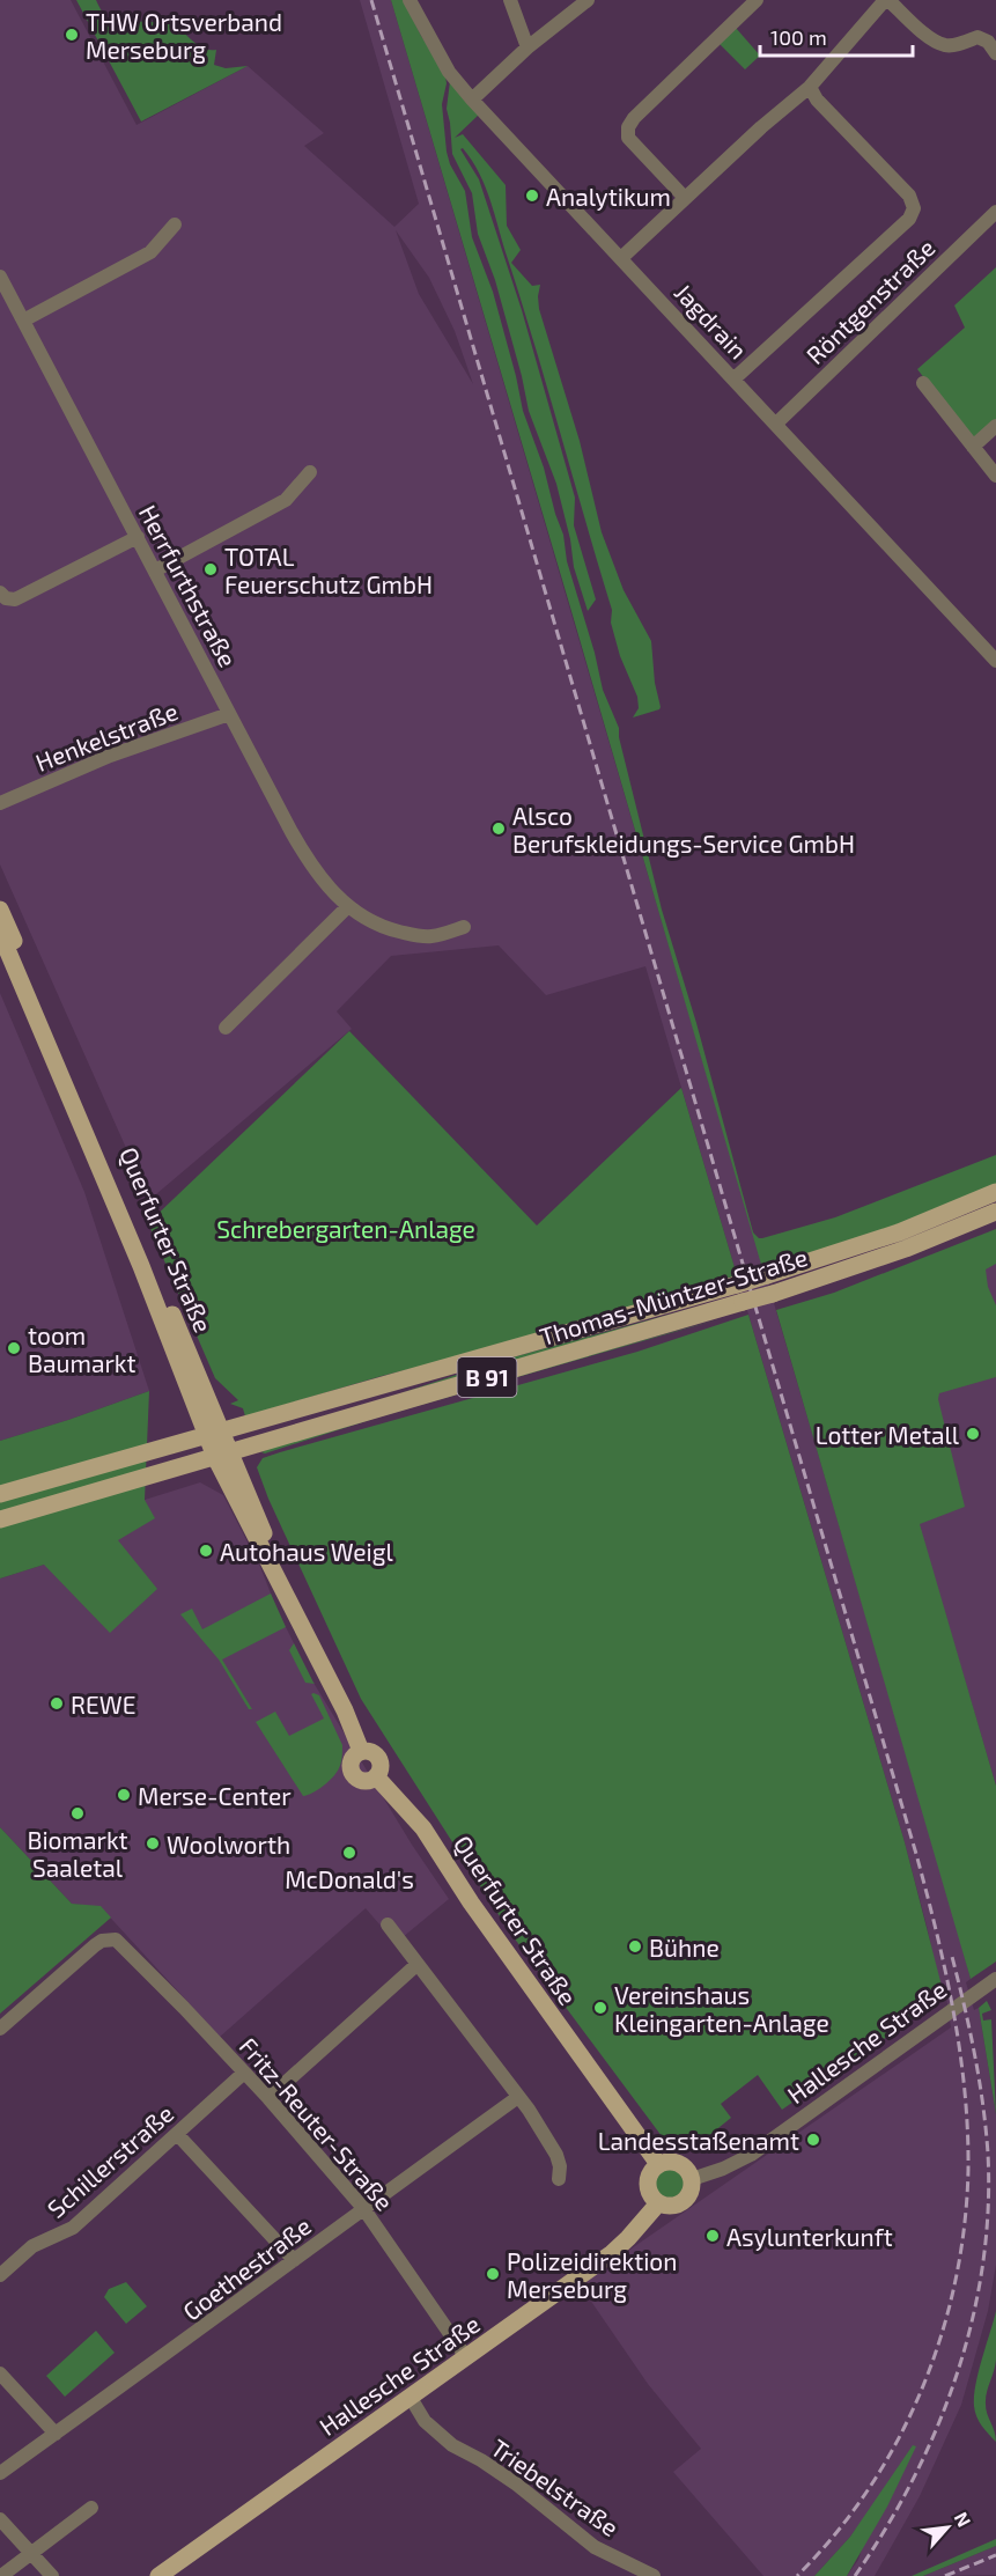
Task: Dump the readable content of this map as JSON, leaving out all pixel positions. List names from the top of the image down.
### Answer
{
  "streets": {
    "main road": [
      "Querfurter Straße",
      "Thomas-Müntzer-Straße",
      "B 91",
      "Hallesche Straße"
    ],
    "street": [
      "Röntgenstraße",
      "Jagdrain",
      "Herrfurthstraße",
      "Henkelstraße",
      "Fritz-Reuter-Straße",
      "Schillerstraße",
      "Goethestraße",
      "Triebelstraße"
    ]
  },
  "crossings": [
    ["Röntgenstraße", "Jagdrain"],
    ["Herrfurthstraße", "Henkelstraße"],
    ["Querfurter Straße", "Thomas-Müntzer-Straße"],
    ["Querfurter Straße", "Hallesche Straße"],
    ["Hallesche Straße", "Fritz-Reuter-Straße"],
    ["Hallesche Straße", "Triebelstraße"],
    ["Fritz-Reuter-Straße", "Schillerstraße"],
    ["Fritz-Reuter-Straße", "Goethestraße"]
  ],
  "parks": ["Schrebergarten-Anlage"],
  "places": [
    "THW Ortsverband Merseburg",
    "Analytikum",
    "TOTAL Feuerschutz GmbH",
    "Alsco Berufskleidungs-Service GmbH",
    "toom Baumarkt",
    "Lotter Metall",
    "Autohaus Weigl",
    "REWE",
    "Merse-Center",
    "Biomarkt Saaletal",
    "Woolworth",
    "McDonald's",
    "Bühne",
    "Vereinshaus Kleingarten-Anlage",
    "Landesstaßenamt",
    "Asylunterkunft",
    "Polizeidirektion Merseburg"
  ],
  "scale_bar": "100 m",
  "north": "top right"
}
